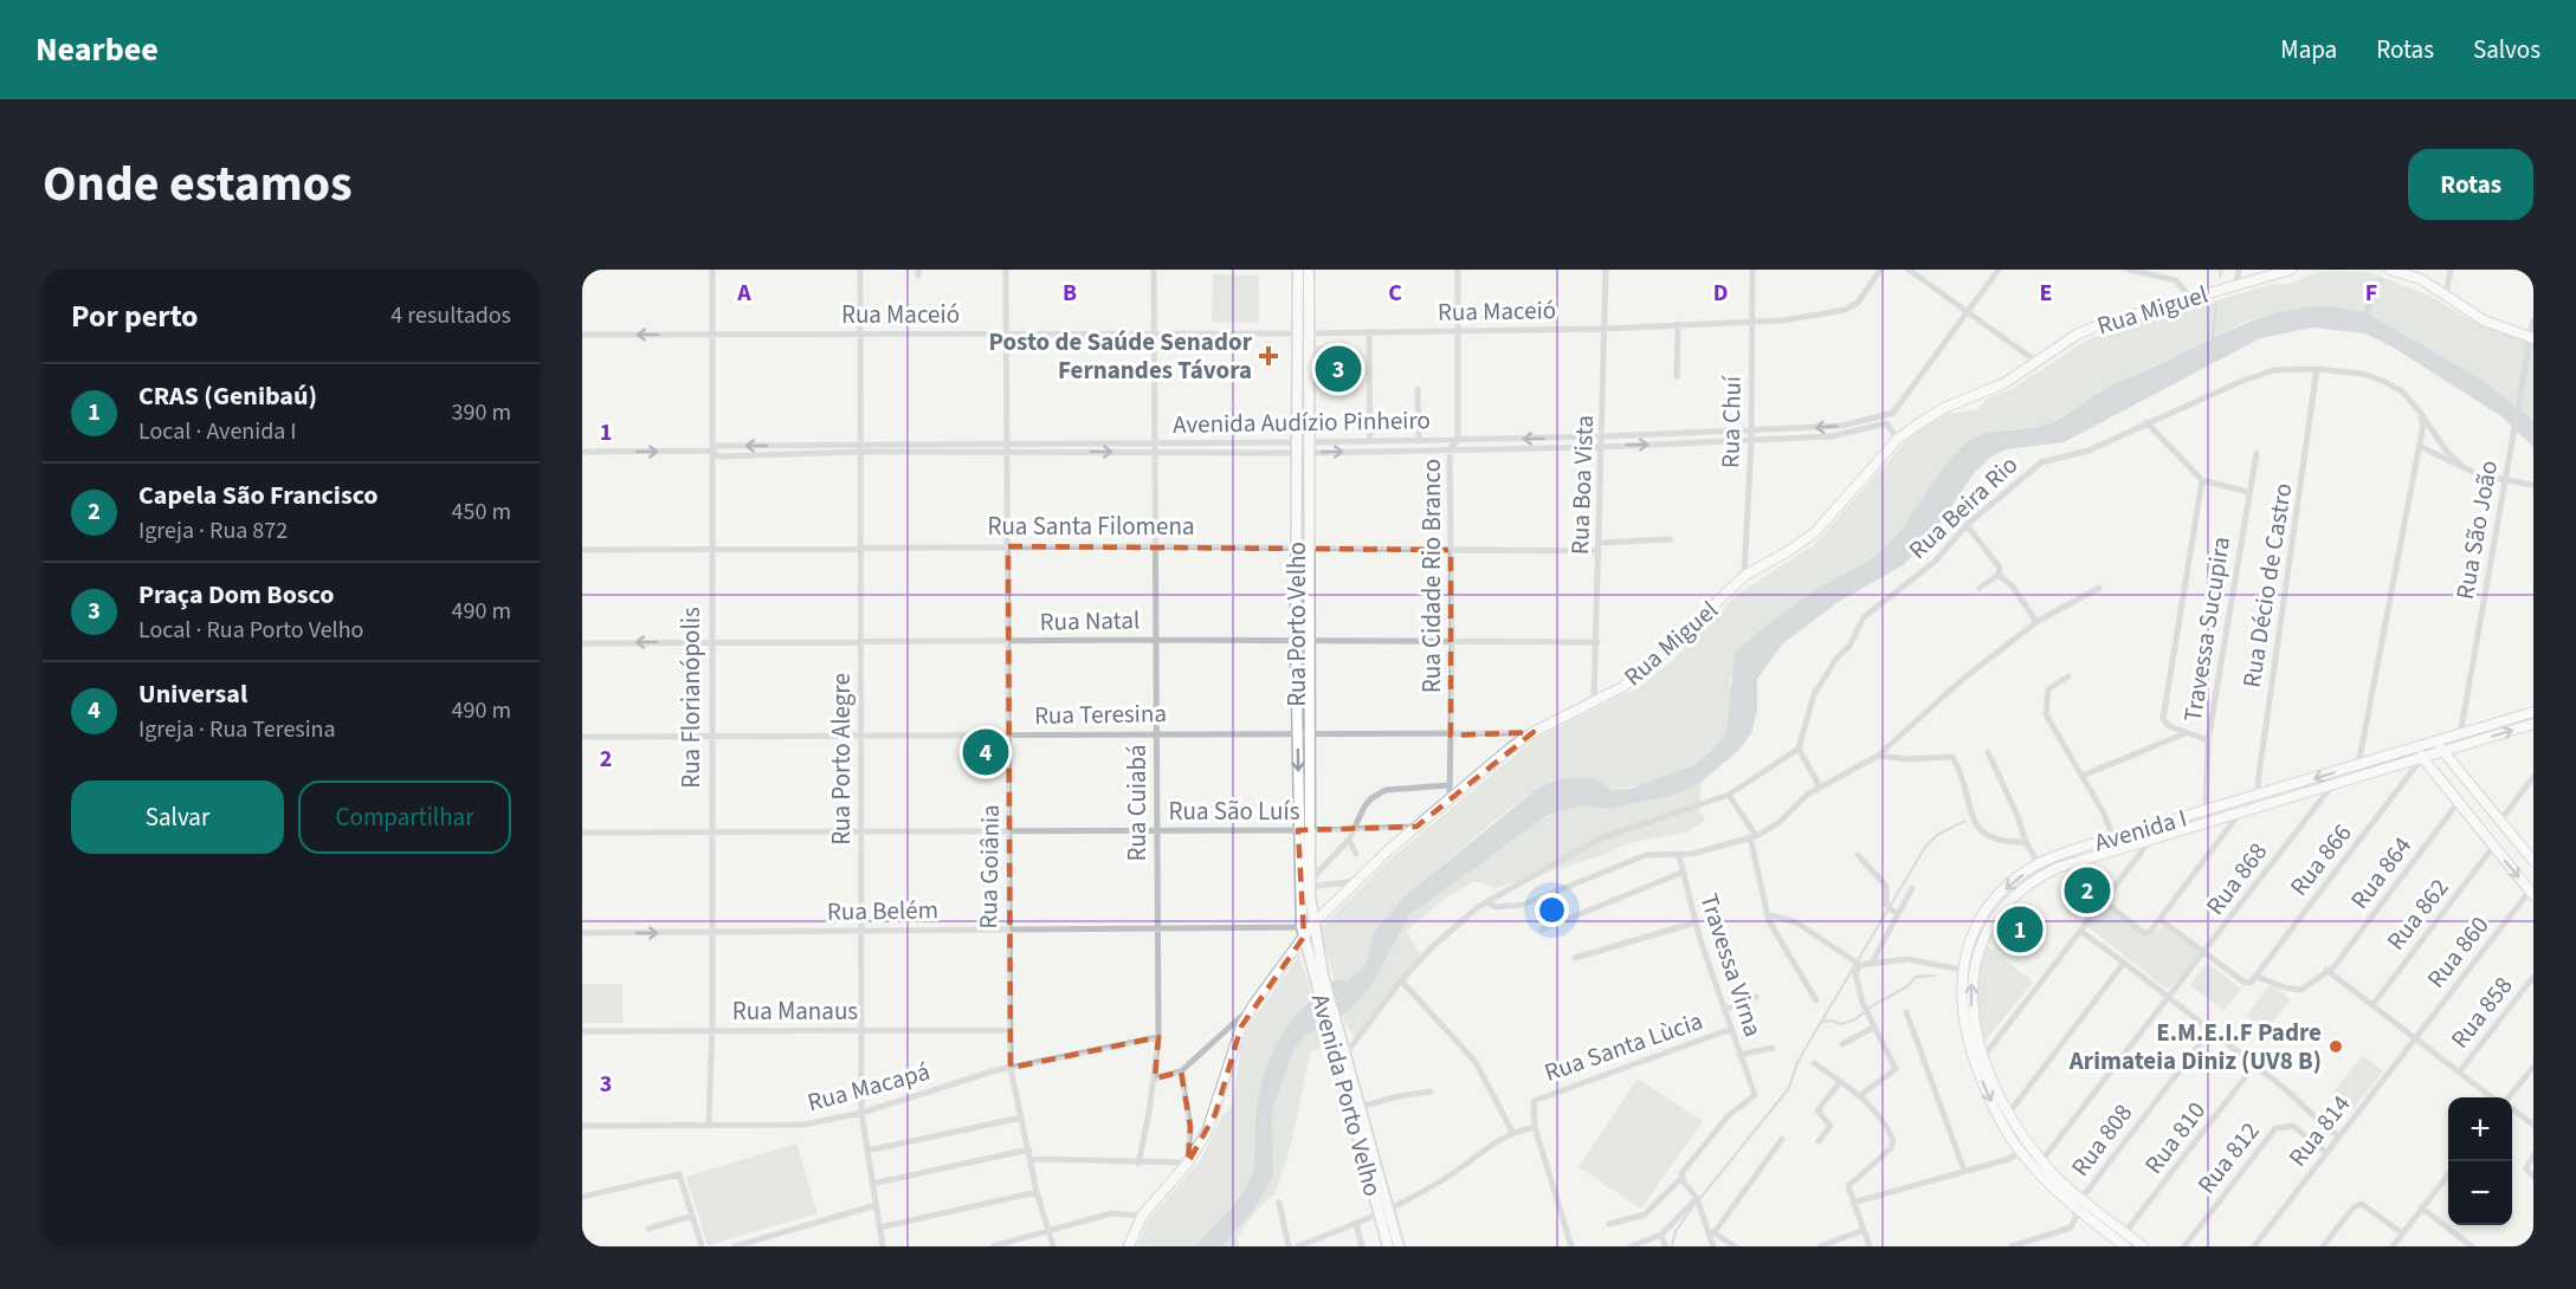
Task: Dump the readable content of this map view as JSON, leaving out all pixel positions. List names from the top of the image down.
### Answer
{
  "streets": {
    "main road": ["Rua Porto Velho", "Avenida Porto Velho"],
    "street": [
      "Rua Miguel",
      "Rua Maceió",
      "Avenida Audízio Pinheiro",
      "Rua Chuí",
      "Rua Boa Vista",
      "Rua Beira Rio",
      "Rua Santa Filomena",
      "Rua São João",
      "Rua Cidade Rio Branco",
      "Rua Décio de Castro",
      "Rua Natal",
      "Travessa Sucupira",
      "Rua Florianópolis",
      "Rua Teresina",
      "Rua Porto Alegre",
      "Rua Cuiabá",
      "Rua São Luís",
      "Avenida I",
      "Rua 866",
      "Rua Goiânia",
      "Rua 864",
      "Rua 868",
      "Rua Belém",
      "Rua 862",
      "Rua 860",
      "Travessa Virna",
      "Rua Manaus",
      "Rua 858",
      "Rua Santa Lùcia",
      "Rua Macapá",
      "Rua 814",
      "Rua 810",
      "Rua 808",
      "Rua 812"
    ]
  },
  "crossings": [
    ["Rua Miguel", "Rua Chuí"],
    ["Rua Miguel", "Rua Boa Vista"],
    ["Rua Miguel", "Rua Cidade Rio Branco"],
    ["Rua Miguel", "Rua Porto Velho"],
    ["Rua Miguel", "Rua Teresina"],
    ["Rua Miguel", "Rua Cuiabá"],
    ["Rua Miguel", "Rua São Luís"],
    ["Rua Miguel", "Rua Belém"],
    ["Rua Maceió", "Rua Chuí"],
    ["Rua Maceió", "Rua Boa Vista"],
    ["Rua Maceió", "Rua Cidade Rio Branco"],
    ["Rua Maceió", "Rua Porto Velho"],
    ["Rua Maceió", "Rua Florianópolis"],
    ["Rua Maceió", "Rua Porto Alegre"],
    ["Rua Maceió", "Rua Cuiabá"],
    ["Rua Maceió", "Rua Goiânia"],
    ["Avenida Audízio Pinheiro", "Rua Chuí"],
    ["Avenida Audízio Pinheiro", "Rua Boa Vista"],
    ["Avenida Audízio Pinheiro", "Rua Cidade Rio Branco"],
    ["Avenida Audízio Pinheiro", "Rua Porto Velho"],
    ["Avenida Audízio Pinheiro", "Rua Florianópolis"],
    ["Avenida Audízio Pinheiro", "Rua Porto Alegre"],
    ["Avenida Audízio Pinheiro", "Rua Cuiabá"],
    ["Avenida Audízio Pinheiro", "Rua Goiânia"],
    ["Rua Boa Vista", "Rua Santa Filomena"],
    ["Rua Boa Vista", "Rua Natal"],
    ["Rua Beira Rio", "Rua Décio de Castro"],
    ["Rua Santa Filomena", "Rua Cidade Rio Branco"],
    ["Rua Santa Filomena", "Rua Porto Velho"],
    ["Rua Santa Filomena", "Rua Florianópolis"],
    ["Rua Santa Filomena", "Rua Porto Alegre"],
    ["Rua Santa Filomena", "Rua Cuiabá"],
    ["Rua Santa Filomena", "Rua Goiânia"],
    ["Rua São João", "Avenida I"],
    ["Rua Cidade Rio Branco", "Rua Natal"],
    ["Rua Cidade Rio Branco", "Rua Teresina"],
    ["Rua Décio de Castro", "Avenida I"],
    ["Rua Natal", "Rua Porto Velho"],
    ["Rua Natal", "Rua Florianópolis"],
    ["Rua Natal", "Rua Porto Alegre"],
    ["Rua Natal", "Rua Cuiabá"],
    ["Rua Natal", "Rua Goiânia"],
    ["Rua Porto Velho", "Rua Teresina"],
    ["Rua Porto Velho", "Rua São Luís"],
    ["Rua Porto Velho", "Rua Belém"],
    ["Rua Porto Velho", "Avenida Porto Velho"],
    ["Travessa Sucupira", "Avenida I"],
    ["Rua Florianópolis", "Rua Teresina"],
    ["Rua Florianópolis", "Rua São Luís"],
    ["Rua Florianópolis", "Rua Belém"],
    ["Rua Florianópolis", "Rua Manaus"],
    ["Rua Florianópolis", "Rua Macapá"],
    ["Rua Teresina", "Rua Porto Alegre"],
    ["Rua Teresina", "Rua Cuiabá"],
    ["Rua Teresina", "Rua Goiânia"],
    ["Rua Porto Alegre", "Rua São Luís"],
    ["Rua Porto Alegre", "Rua Belém"],
    ["Rua Porto Alegre", "Rua Manaus"],
    ["Rua Porto Alegre", "Rua Macapá"],
    ["Rua Cuiabá", "Rua São Luís"],
    ["Rua Cuiabá", "Rua Belém"],
    ["Rua Cuiabá", "Rua Macapá"],
    ["Rua São Luís", "Rua Goiânia"],
    ["Avenida I", "Rua 866"],
    ["Avenida I", "Rua 868"],
    ["Avenida I", "Rua 810"],
    ["Avenida I", "Rua 808"],
    ["Rua 866", "Rua 864"],
    ["Rua 866", "Rua 868"],
    ["Rua Goiânia", "Rua Belém"],
    ["Rua Goiânia", "Rua Manaus"],
    ["Rua Goiânia", "Rua Macapá"],
    ["Rua 860", "Rua 814"],
    ["Travessa Virna", "Rua Santa Lùcia"],
    ["Rua 814", "Rua 812"]
  ],
  "places": {
    "health": ["Posto de Saúde Senador Fernandes Távora"],
    "other": ["E.M.E.I.F Padre Arimateia Diniz (UV8 B)"]
  },
  "page": {
    "header": "Nearbee",
    "nav": ["Mapa", "Rotas", "Salvos"],
    "title": "Onde estamos",
    "buttons": [
      "Rotas",
      ["Salvar", "Compartilhar"]
    ],
    "heading": ["Por perto", "4 resultados"],
    "pins": [
      "3",
      "4",
      "2",
      "1"
    ],
    "list": [
      {
        "mark": "1",
        "name": "CRAS (Genibaú)",
        "note": "Local · Avenida I",
        "value": "390 m"
      },
      {
        "mark": "2",
        "name": "Capela São Francisco",
        "note": "Igreja · Rua 872",
        "value": "450 m"
      },
      {
        "mark": "3",
        "name": "Praça Dom Bosco",
        "note": "Local · Rua Porto Velho",
        "value": "490 m"
      },
      {
        "mark": "4",
        "name": "Universal",
        "note": "Igreja · Rua Teresina",
        "value": "490 m"
      }
    ],
    "map_buttons": ["+", "−"]
  },
  "grid": {
    "columns": [
      "A",
      "B",
      "C",
      "D",
      "E",
      "F"
    ],
    "rows": ["1", "2", "3"]
  }
}
